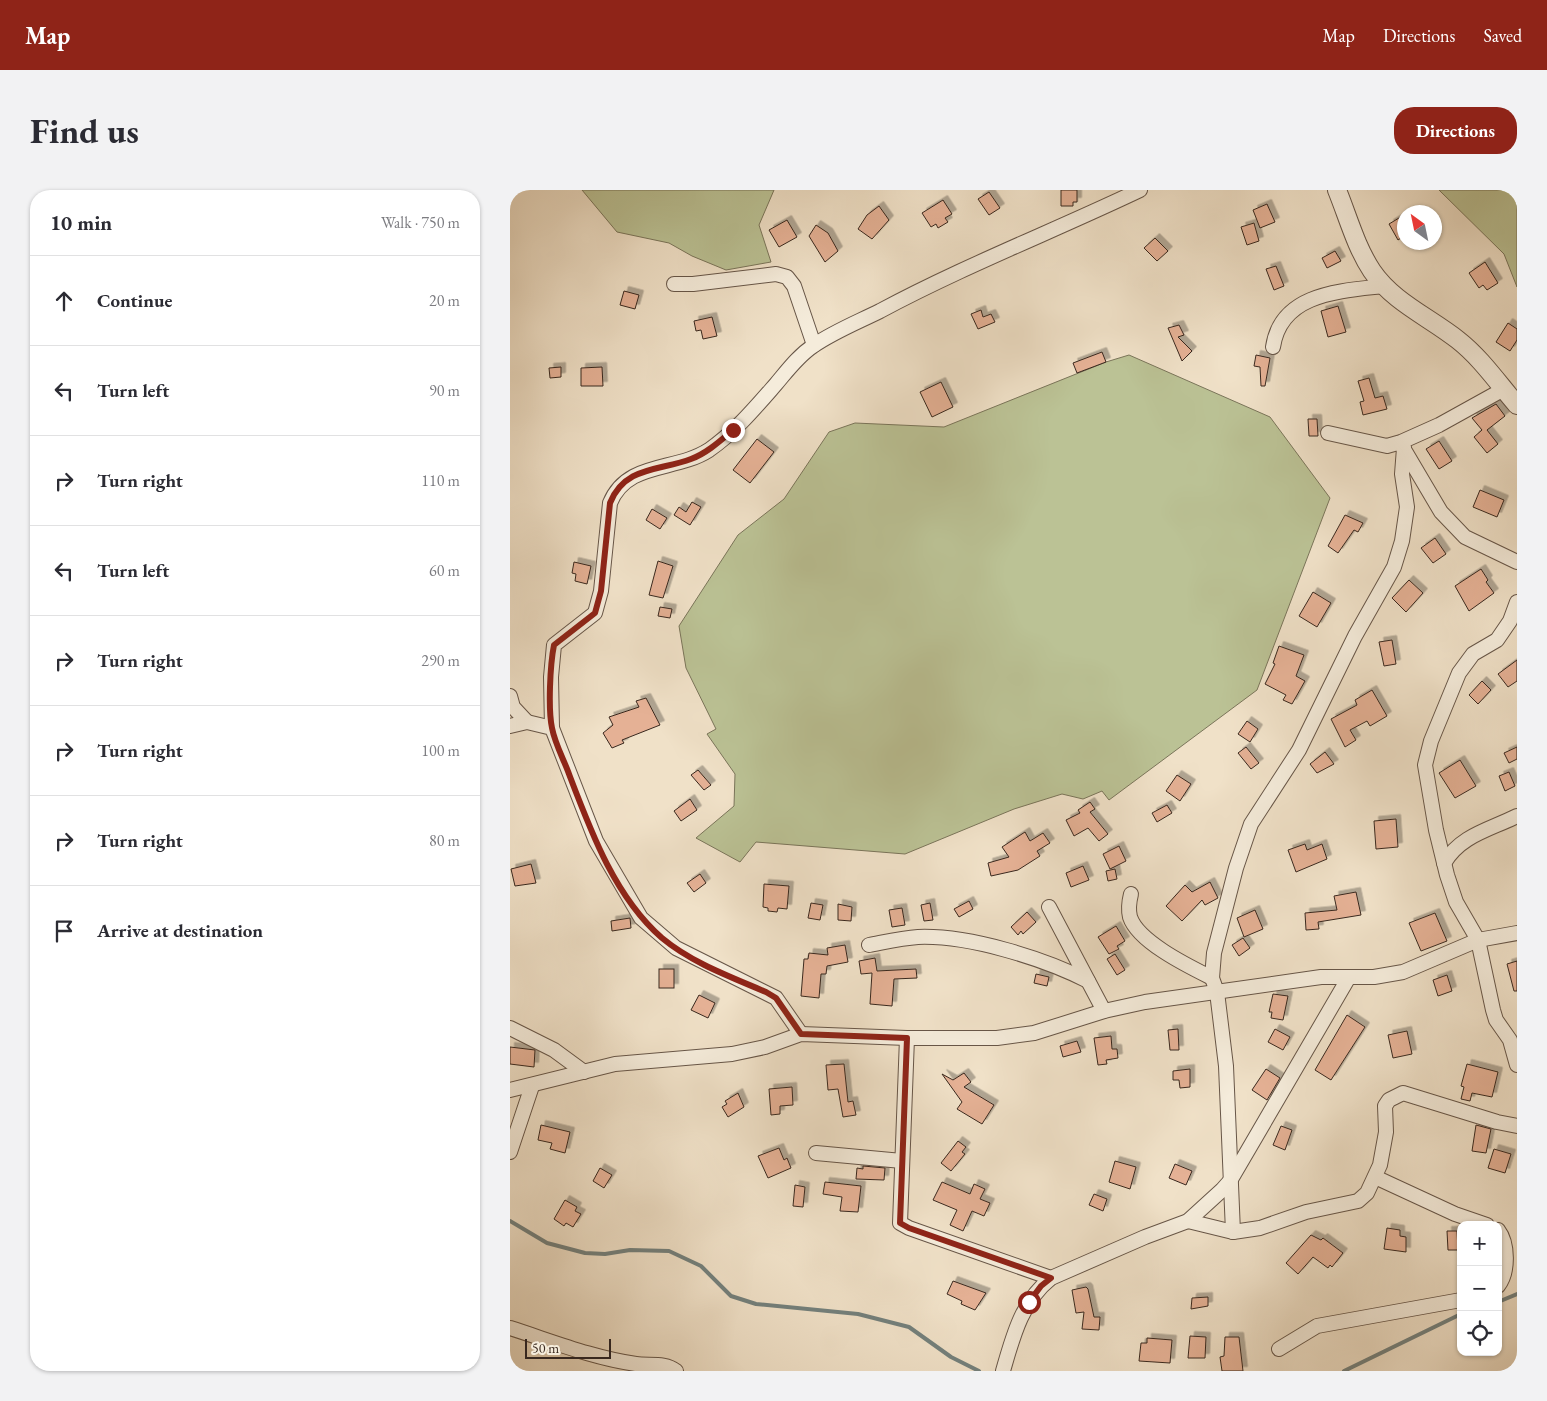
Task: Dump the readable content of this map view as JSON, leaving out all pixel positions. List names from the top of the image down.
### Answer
{
  "scale_bar": "50 m",
  "north": "top left",
  "page": {
    "header": "Map",
    "nav": ["Map", "Directions", "Saved"],
    "buttons": "Directions",
    "title": "Find us",
    "heading": ["10 min", "Walk · 750 m"],
    "list": [
      ["Continue", "20 m"],
      ["Turn left", "90 m"],
      ["Turn right", "110 m"],
      ["Turn left", "60 m"],
      ["Turn right", "290 m"],
      ["Turn right", "100 m"],
      ["Turn right", "80 m"],
      "Arrive at destination"
    ],
    "map_buttons": ["+", "−"],
    "scale": "50 m"
  }
}
